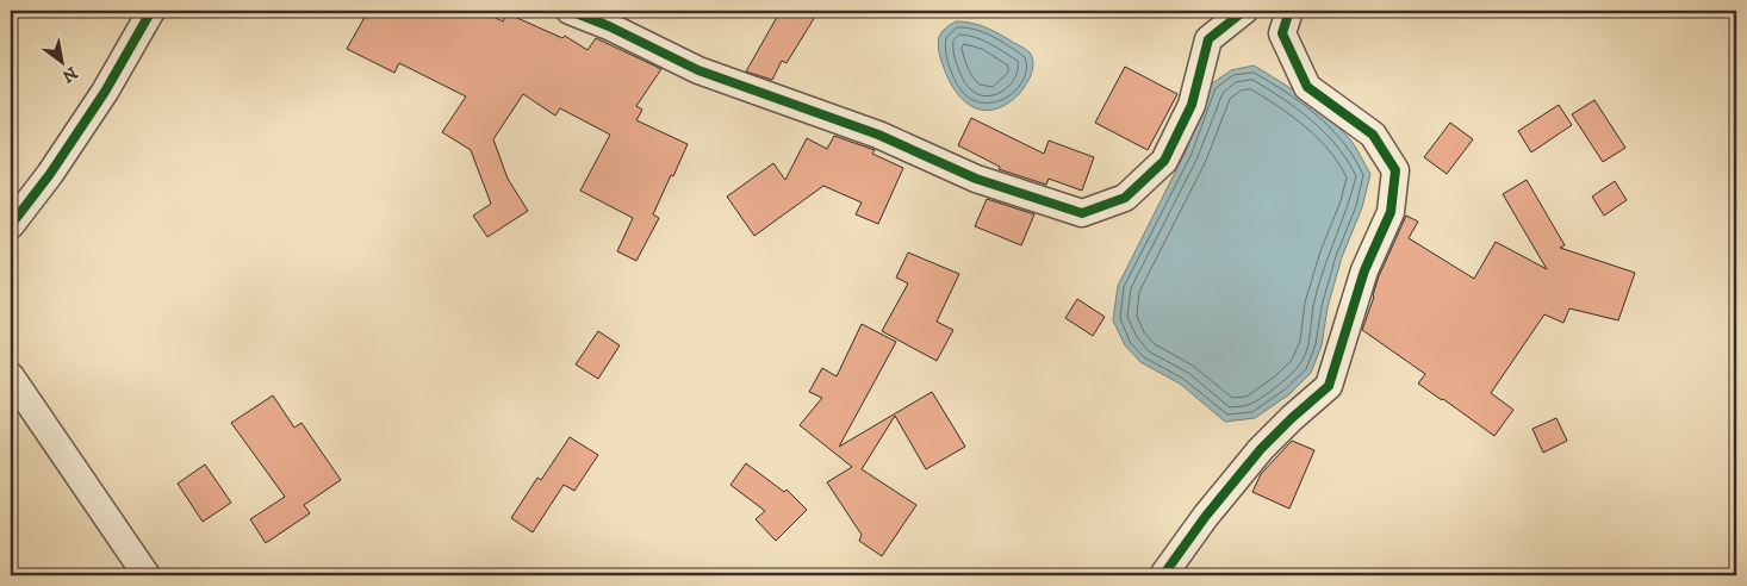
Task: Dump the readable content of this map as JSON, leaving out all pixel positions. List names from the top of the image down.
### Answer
{
  "north": "bottom right"
}
